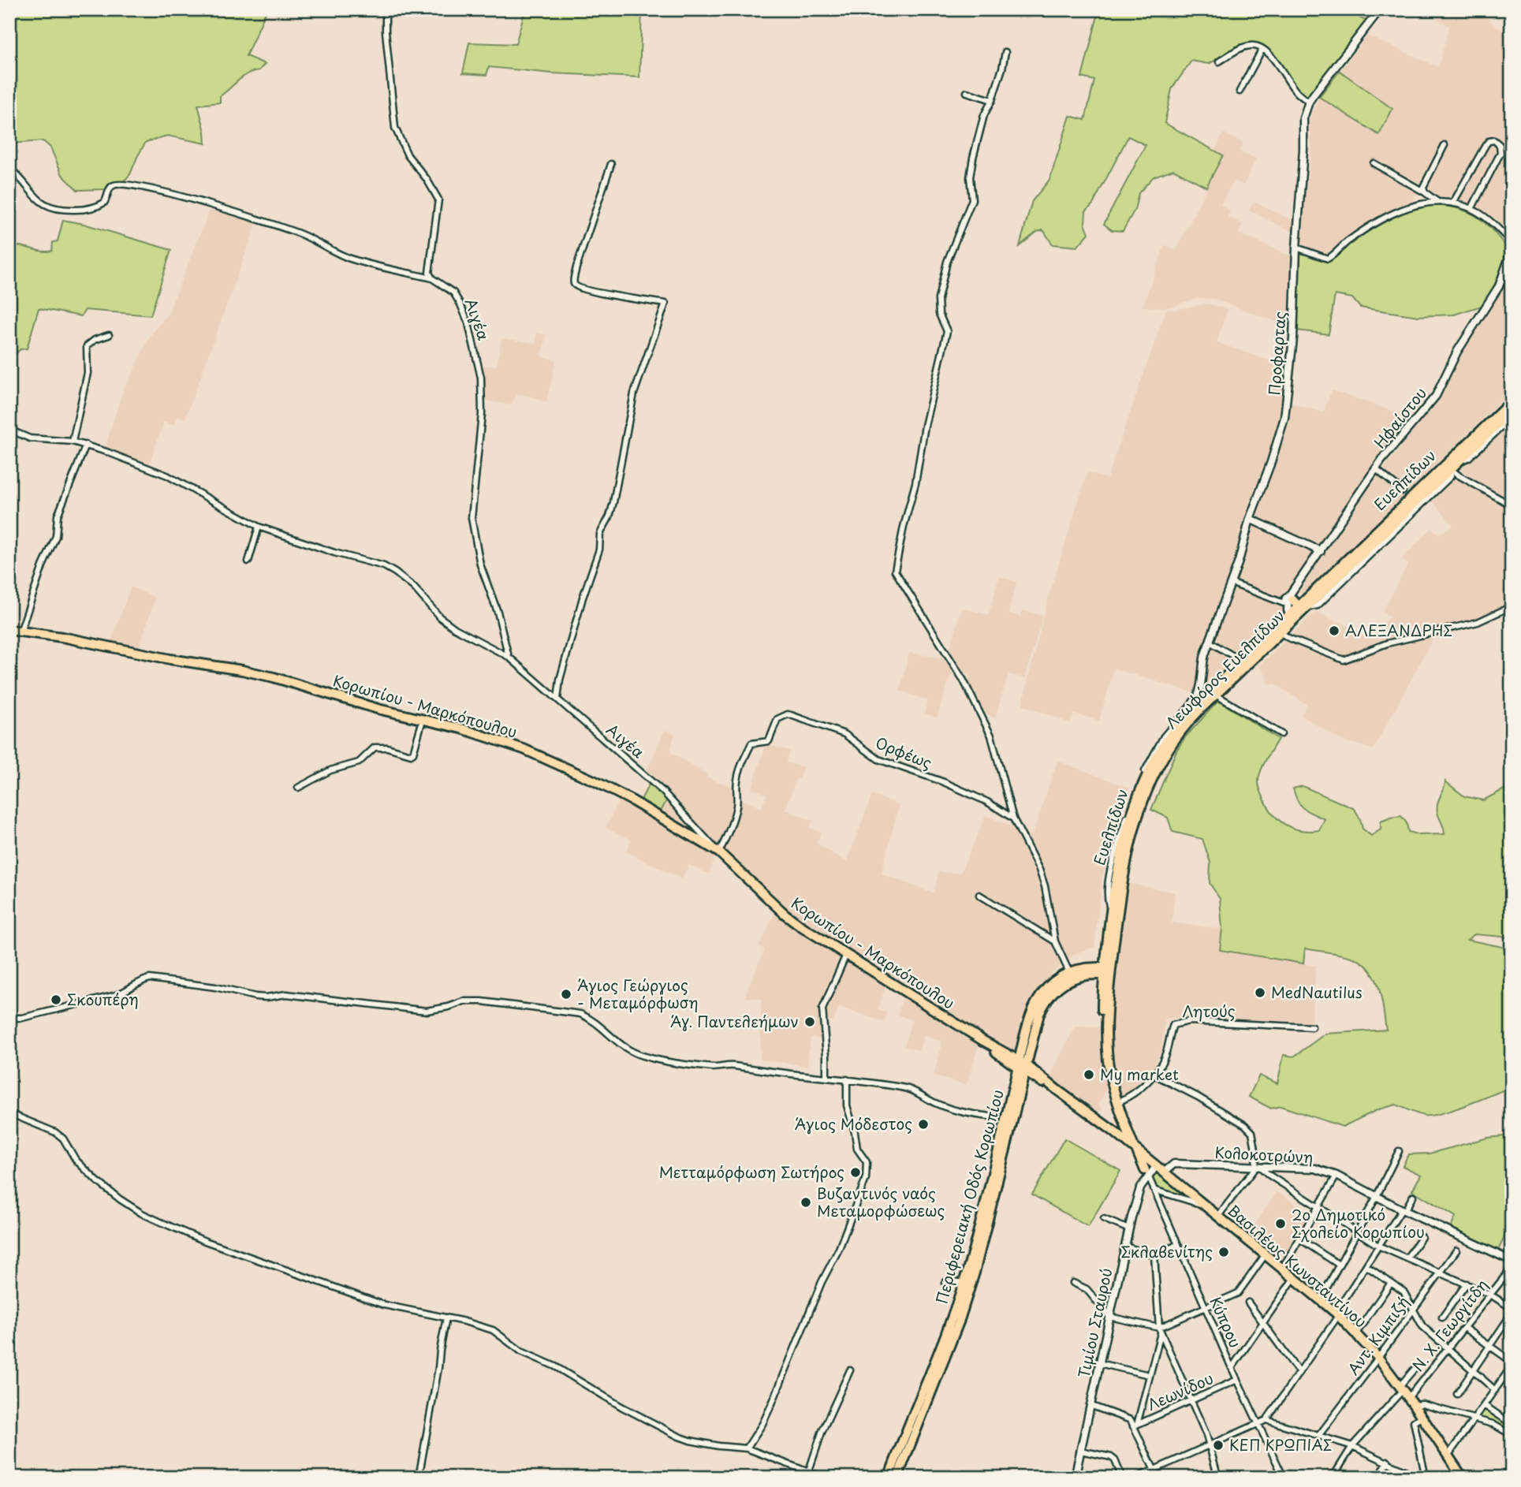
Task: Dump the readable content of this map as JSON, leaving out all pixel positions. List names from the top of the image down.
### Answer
{
  "streets": {
    "main road": [
      "Λεωφόρος Ευελπίδων",
      "Κορωπίου - Μαρκόπουλου",
      "Περιφερειακή Οδός Κορωπίου",
      "Βασιλέως Κωνσταντίνου"
    ],
    "street": [
      "Αιγέα",
      "Προφαρτας",
      "Ηφαίστου",
      "Ορφέως",
      "Λητούς",
      "Κολοκοτρώνη",
      "Κύπρου",
      "Τιμίου Σταυρού",
      "Ν. Χ. Γεωργίτδη",
      "Αντ. Κιμπιζή",
      "Λεωνίδου"
    ]
  },
  "crossings": [
    ["Αιγέα", "Κορωπίου - Μαρκόπουλου"],
    ["Αιγέα", "Ορφέως"],
    ["Προφαρτας", "Λεωφόρος Ευελπίδων"],
    ["Λεωφόρος Ευελπίδων", "Κορωπίου - Μαρκόπουλου"],
    ["Λεωφόρος Ευελπίδων", "Λητούς"],
    ["Λεωφόρος Ευελπίδων", "Περιφερειακή Οδός Κορωπίου"],
    ["Λεωφόρος Ευελπίδων", "Βασιλέως Κωνσταντίνου"],
    ["Λεωφόρος Ευελπίδων", "Κύπρου"],
    ["Λεωφόρος Ευελπίδων", "Τιμίου Σταυρού"],
    ["Κορωπίου - Μαρκόπουλου", "Ορφέως"],
    ["Κορωπίου - Μαρκόπουλου", "Περιφερειακή Οδός Κορωπίου"],
    ["Κορωπίου - Μαρκόπουλου", "Βασιλέως Κωνσταντίνου"],
    ["Ορφέως", "Περιφερειακή Οδός Κορωπίου"],
    ["Κολοκοτρώνη", "Βασιλέως Κωνσταντίνου"],
    ["Βασιλέως Κωνσταντίνου", "Τιμίου Σταυρού"],
    ["Βασιλέως Κωνσταντίνου", "Ν. Χ. Γεωργίτδη"],
    ["Βασιλέως Κωνσταντίνου", "Αντ. Κιμπιζή"],
    ["Κύπρου", "Τιμίου Σταυρού"],
    ["Κύπρου", "Λεωνίδου"]
  ],
  "places": [
    "ΑΛΕΞΑΝΔΡΗΣ",
    "MedNautilus",
    "Άγιος Γεώργιος - Μεταμόρφωση",
    "Σκουπέρη",
    "Άγ. Παντελεήμων",
    "My market",
    "Άγιος Μόδεστος",
    "Μετταμόρφωση Σωτήρος",
    "Βυζαντινός ναός Μεταμορφώσεως",
    "2ο Δημοτικό Σχολείο Κορωπίου",
    "Σκλαβενίτης",
    "ΚΕΠ ΚΡΩΠΙΑΣ"
  ]
}
